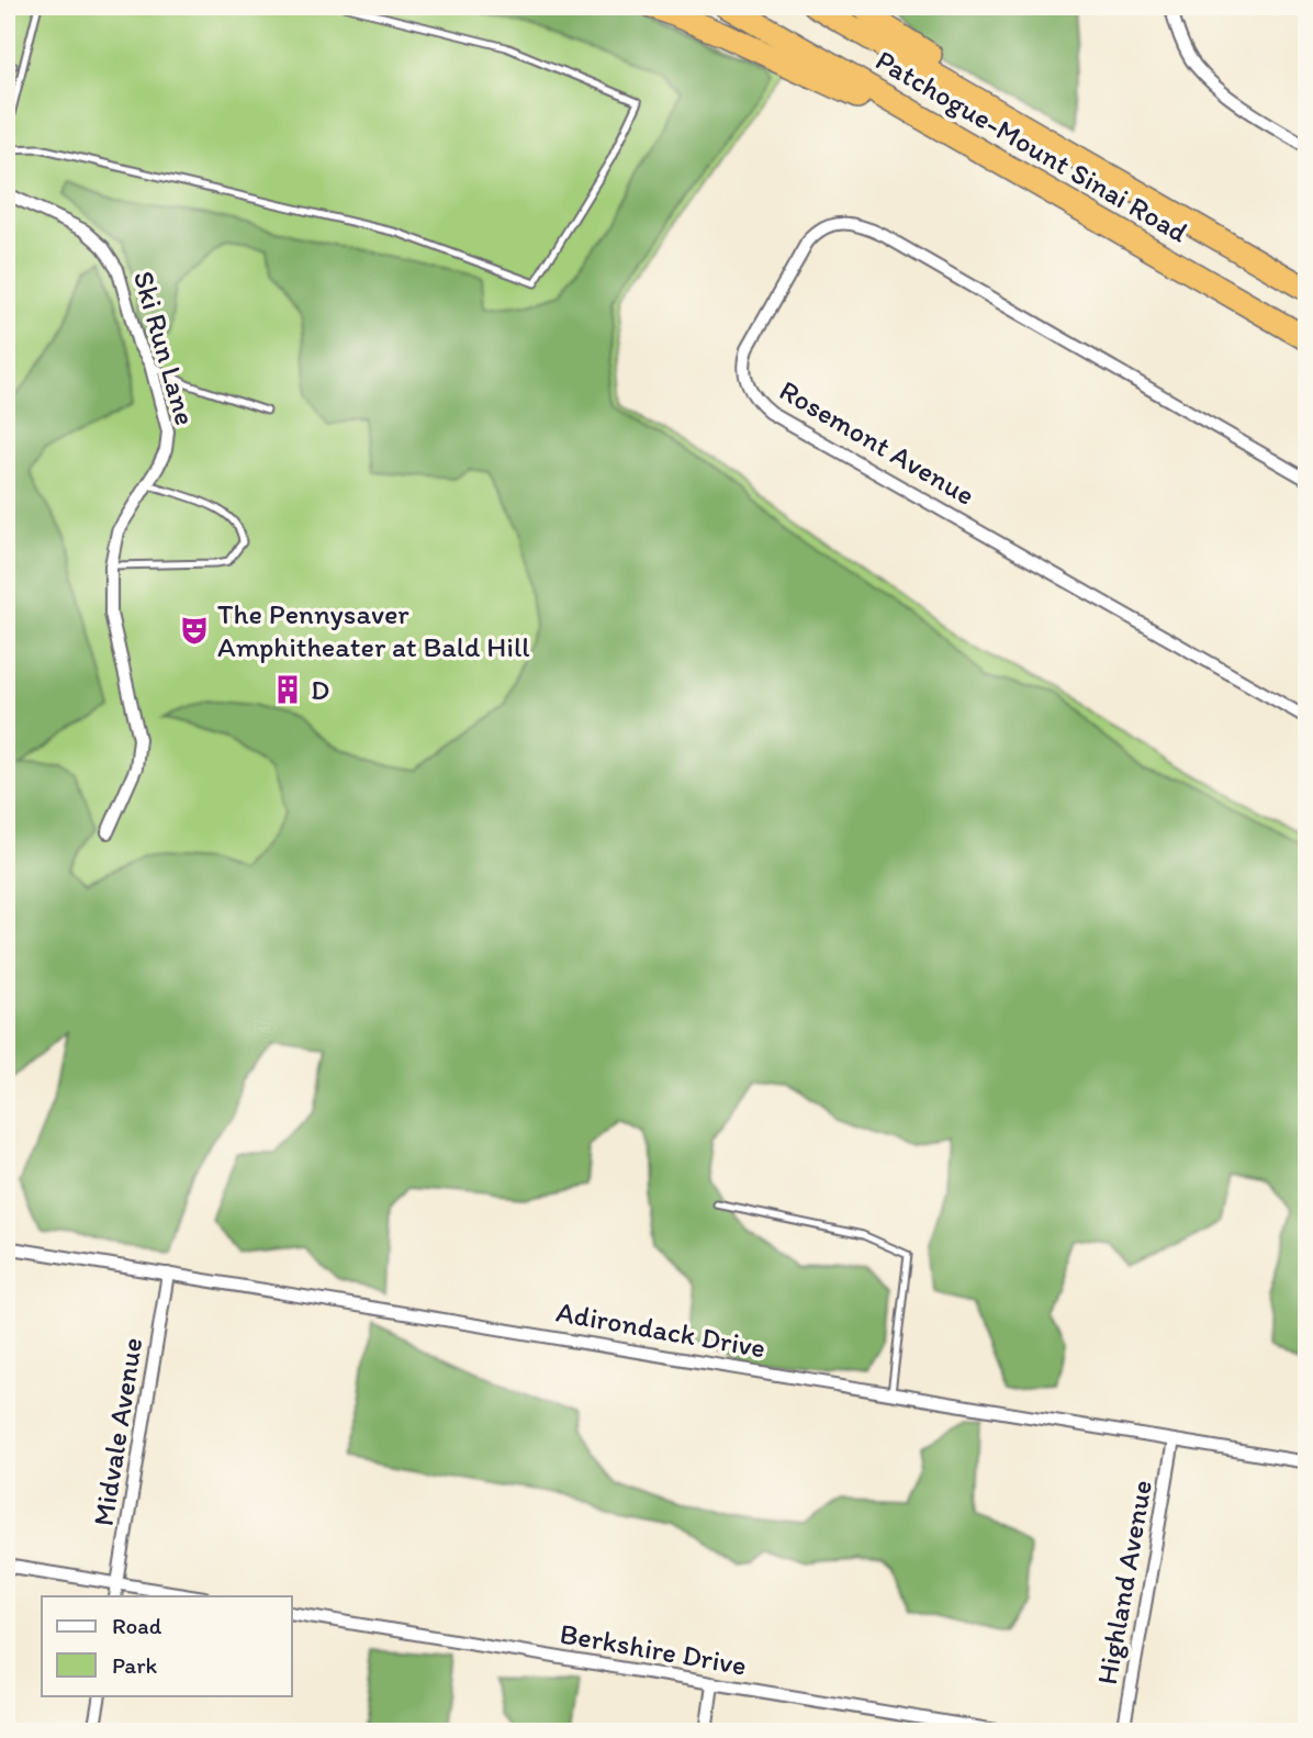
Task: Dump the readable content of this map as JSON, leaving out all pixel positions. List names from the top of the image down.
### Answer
{
  "streets": {
    "highway": ["Patchogue-Mount Sinai Road"],
    "street": [
      "Ski Run Lane",
      "Rosemont Avenue",
      "Adirondack Drive",
      "Midvale Avenue",
      "Highland Avenue",
      "Berkshire Drive"
    ]
  },
  "crossings": [
    ["Adirondack Drive", "Midvale Avenue"],
    ["Adirondack Drive", "Highland Avenue"]
  ],
  "places": {
    "theatre": ["The Pennysaver Amphitheater at Bald Hill"],
    "building": ["D"]
  },
  "legend": ["Road", "Park"]
}
